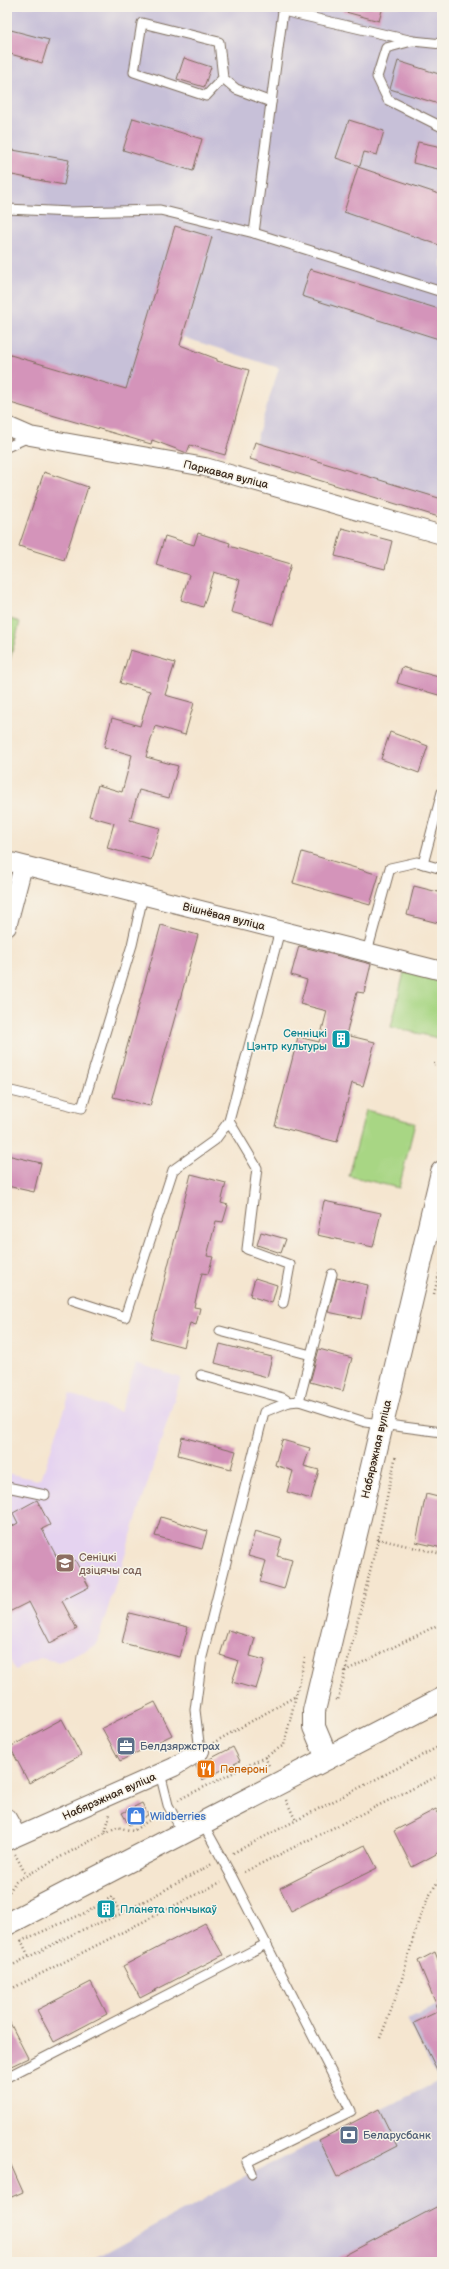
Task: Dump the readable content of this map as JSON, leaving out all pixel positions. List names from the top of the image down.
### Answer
{
  "streets": {
    "street": ["Паркавая вуліца", "Вішнёвая вуліца", "Набярэжная вуліца"]
  },
  "places": {
    "building": ["Сенніцкі Цэнтр культуры", "Планета пончыкаў"],
    "school or university": ["Сеніцкі дзіцячы сад"],
    "office": ["Белдзяржстрах"],
    "restaurant": ["Пепероні"],
    "shop": ["Wildberries"],
    "bank": ["Беларусбанк"]
  }
}
